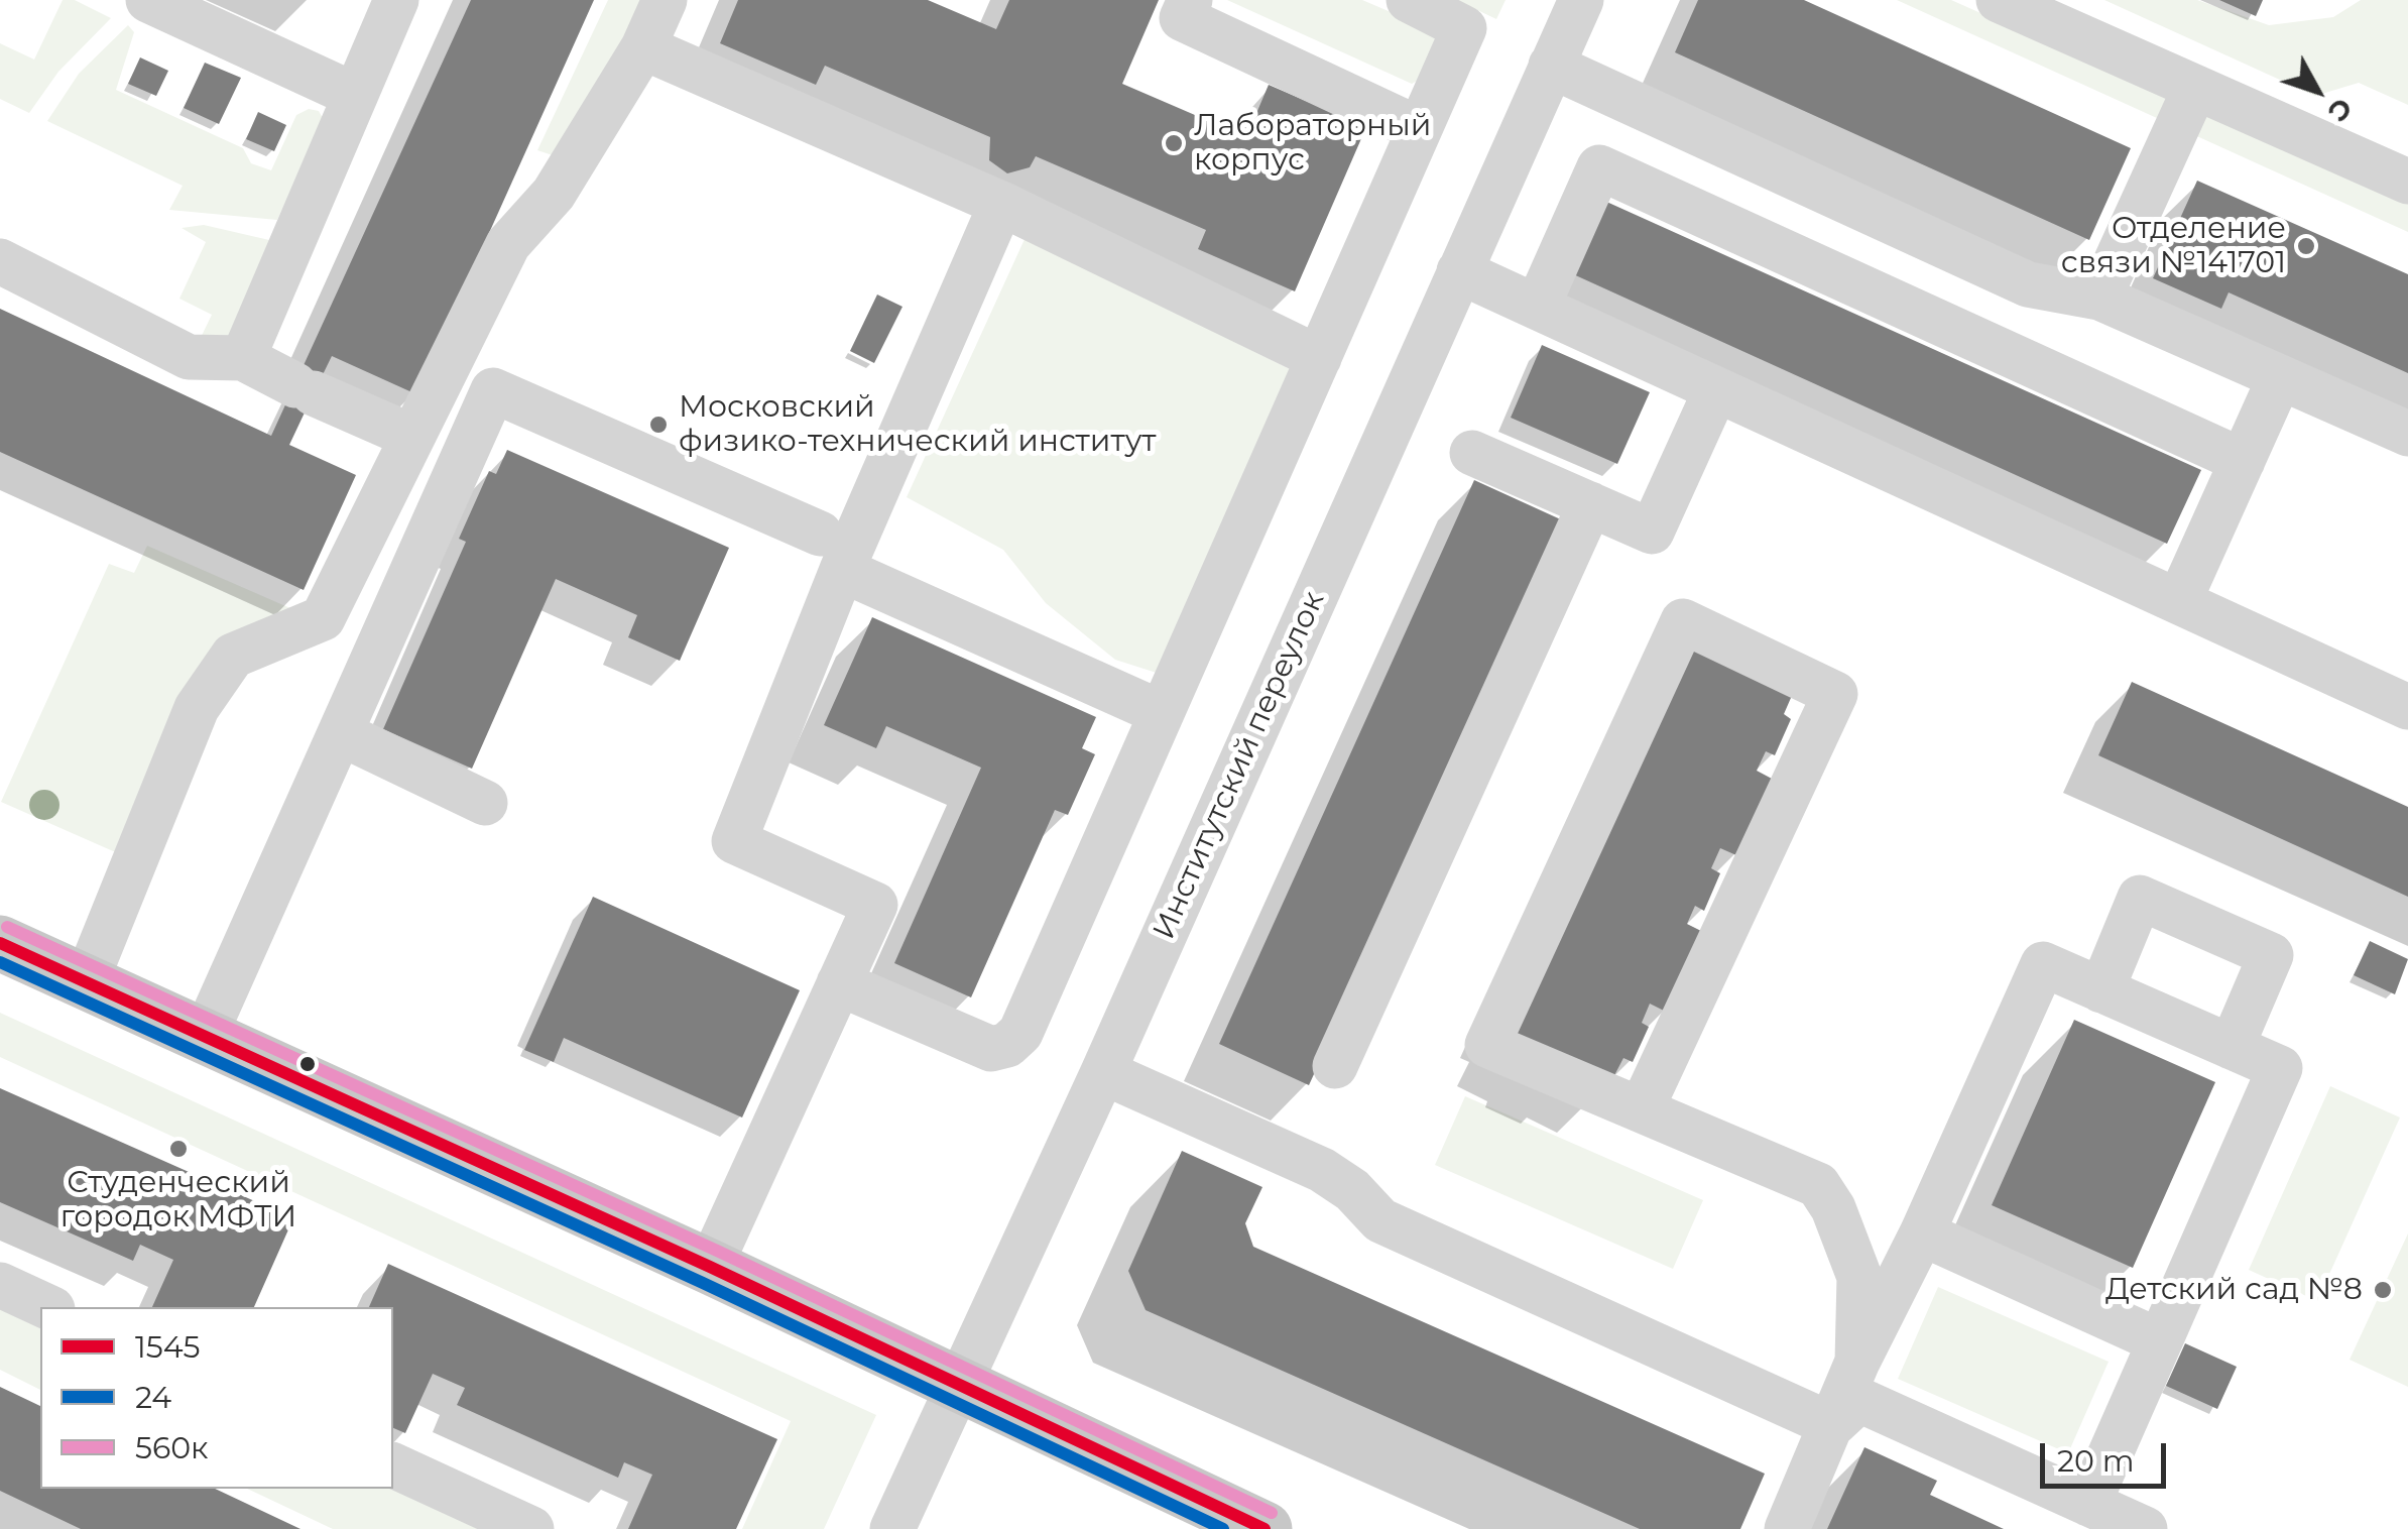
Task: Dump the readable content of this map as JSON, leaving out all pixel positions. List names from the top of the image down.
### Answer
{
  "streets": {
    "street": ["Институтский переулок"]
  },
  "places": [
    "Лабораторный корпус",
    "Отделение связи №141701",
    "Московский физико-технический институт",
    "Студенческий городок МФТИ",
    "Детский сад №8"
  ],
  "lines": ["transit line 560к", "transit line 1545", "transit line 24"],
  "legend": ["1545", "24", "560к"],
  "scale_bar": "20 m",
  "north": "bottom right"
}
